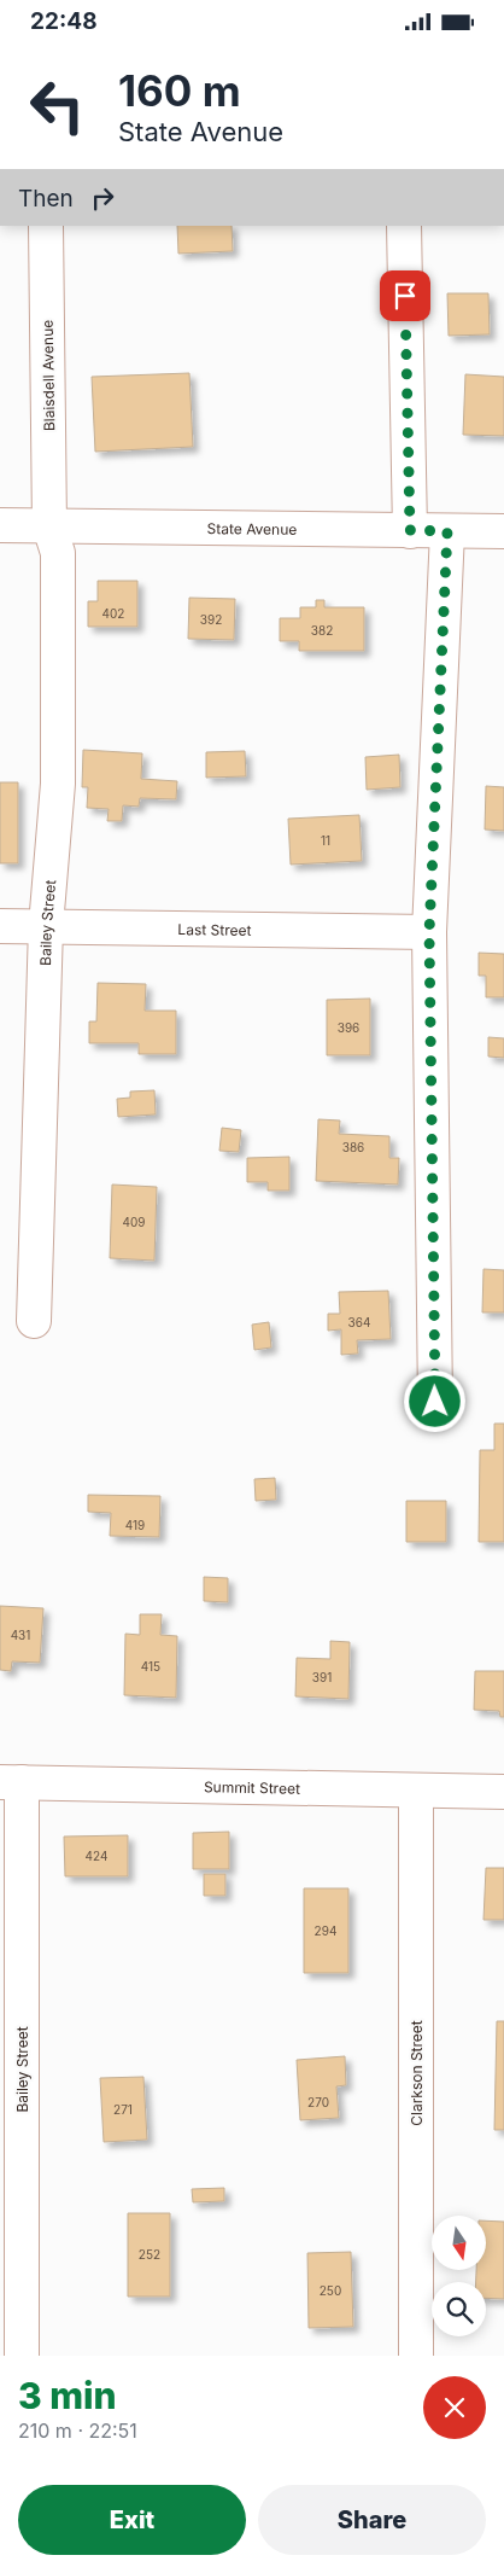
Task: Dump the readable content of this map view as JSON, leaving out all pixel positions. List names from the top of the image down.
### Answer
{
  "streets": {
    "street": [
      "Blaisdell Avenue",
      "State Avenue",
      "Bailey Street",
      "Last Street",
      "Summit Street",
      "Clarkson Street"
    ]
  },
  "crossings": [
    ["Blaisdell Avenue", "State Avenue"],
    ["Blaisdell Avenue", "Bailey Street"],
    ["State Avenue", "Bailey Street"],
    ["Bailey Street", "Last Street"],
    ["Bailey Street", "Summit Street"],
    ["Summit Street", "Clarkson Street"]
  ],
  "house_numbers": [
    "402",
    "392",
    "382",
    "11",
    "396",
    "386",
    "409",
    "364",
    "419",
    "431",
    "415",
    "391",
    "424",
    "294",
    "270",
    "271",
    "252",
    "250"
  ],
  "north": "bottom",
  "page": {
    "status": "22:48",
    "turn": ["160 m", "State Avenue"],
    "then": "Then",
    "heading": ["3 min", "210 m · 22:51"],
    "buttons": ["Exit", "Share"]
  }
}
